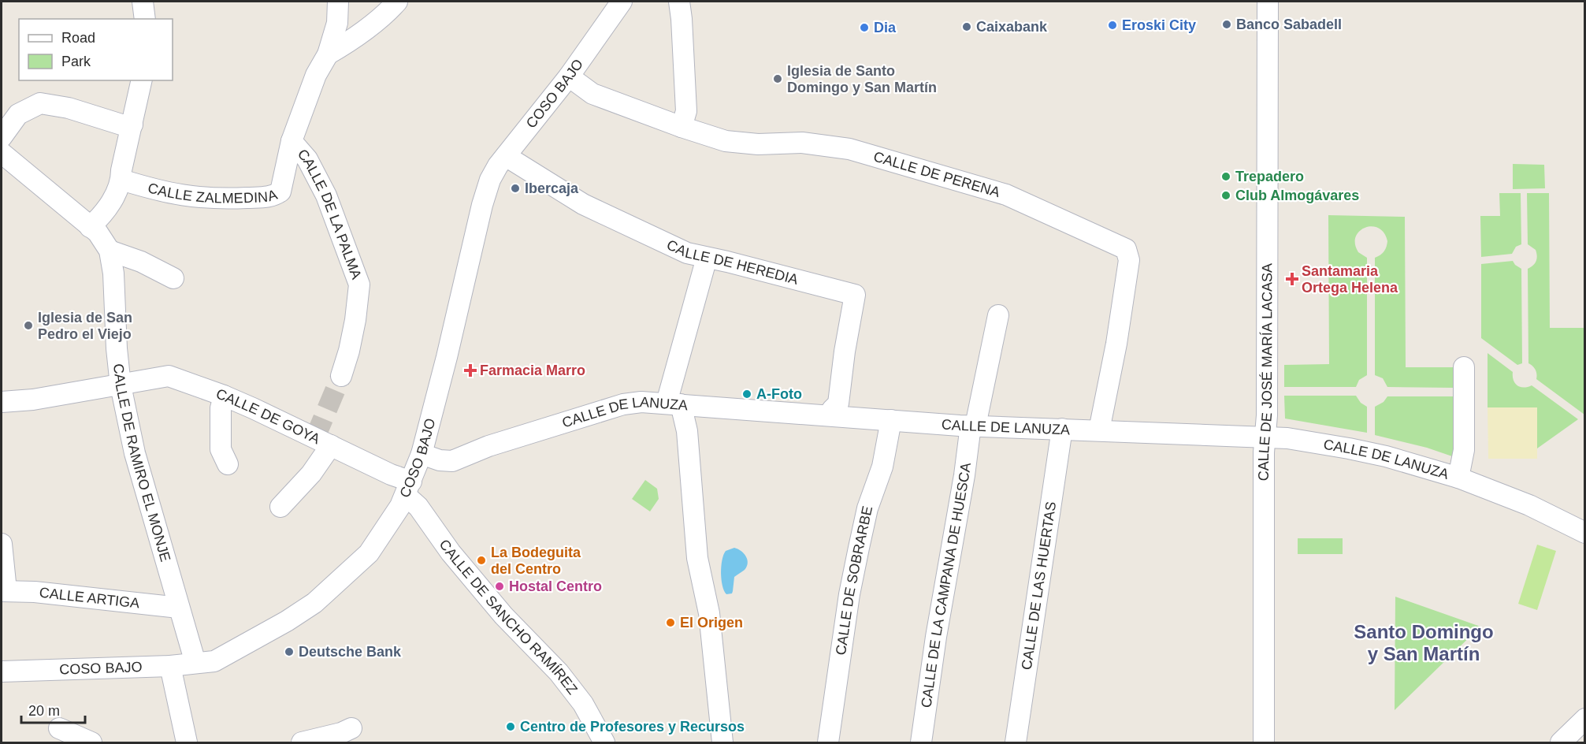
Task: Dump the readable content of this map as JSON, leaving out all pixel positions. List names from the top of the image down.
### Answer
{
  "streets": {
    "street": [
      "COSO BAJO",
      "CALLE DE PERENA",
      "CALLE ZALMEDINA",
      "CALLE DE LA PALMA",
      "CALLE DE HEREDIA",
      "CALLE DE JOSÉ MARÍA LACASA",
      "CALLE DE LANUZA",
      "CALLE DE GOYA",
      "CALLE DE RAMIRO EL MONJE",
      "CALLE DE SOBRARBE",
      "CALLE DE LA CAMPANA DE HUESCA",
      "CALLE DE LAS HUERTAS",
      "CALLE ARTIGA",
      "CALLE DE SANCHO RAMÍREZ"
    ]
  },
  "crossings": [
    ["COSO BAJO", "CALLE DE PERENA"],
    ["COSO BAJO", "CALLE DE HEREDIA"],
    ["COSO BAJO", "CALLE DE LANUZA"],
    ["COSO BAJO", "CALLE DE GOYA"],
    ["COSO BAJO", "CALLE DE RAMIRO EL MONJE"],
    ["COSO BAJO", "CALLE DE SANCHO RAMÍREZ"],
    ["CALLE DE PERENA", "CALLE DE LANUZA"],
    ["CALLE ZALMEDINA", "CALLE DE LA PALMA"],
    ["CALLE DE HEREDIA", "CALLE DE LANUZA"],
    ["CALLE DE JOSÉ MARÍA LACASA", "CALLE DE LANUZA"],
    ["CALLE DE LANUZA", "CALLE DE SOBRARBE"],
    ["CALLE DE LANUZA", "CALLE DE LA CAMPANA DE HUESCA"],
    ["CALLE DE LANUZA", "CALLE DE LAS HUERTAS"],
    ["CALLE DE GOYA", "CALLE DE RAMIRO EL MONJE"],
    ["CALLE DE GOYA", "CALLE DE SANCHO RAMÍREZ"],
    ["CALLE DE RAMIRO EL MONJE", "CALLE ARTIGA"]
  ],
  "districts": ["Santo Domingo y San Martín"],
  "places": {
    "other": [
      "Banco Sabadell",
      "Eroski City",
      "Caixabank",
      "Dia",
      "Iglesia de Santo Domingo y San Martín",
      "Trepadero",
      "Ibercaja",
      "Club Almogávares",
      "Iglesia de San Pedro el Viejo",
      "A-Foto",
      "La Bodeguita del Centro",
      "Hostal Centro",
      "El Origen",
      "Deutsche Bank",
      "Centro de Profesores y Recursos"
    ],
    "health": ["Santamaria Ortega Helena", "Farmacia Marro"]
  },
  "legend": ["Road", "Park"],
  "scale_bar": "20 m"
}
